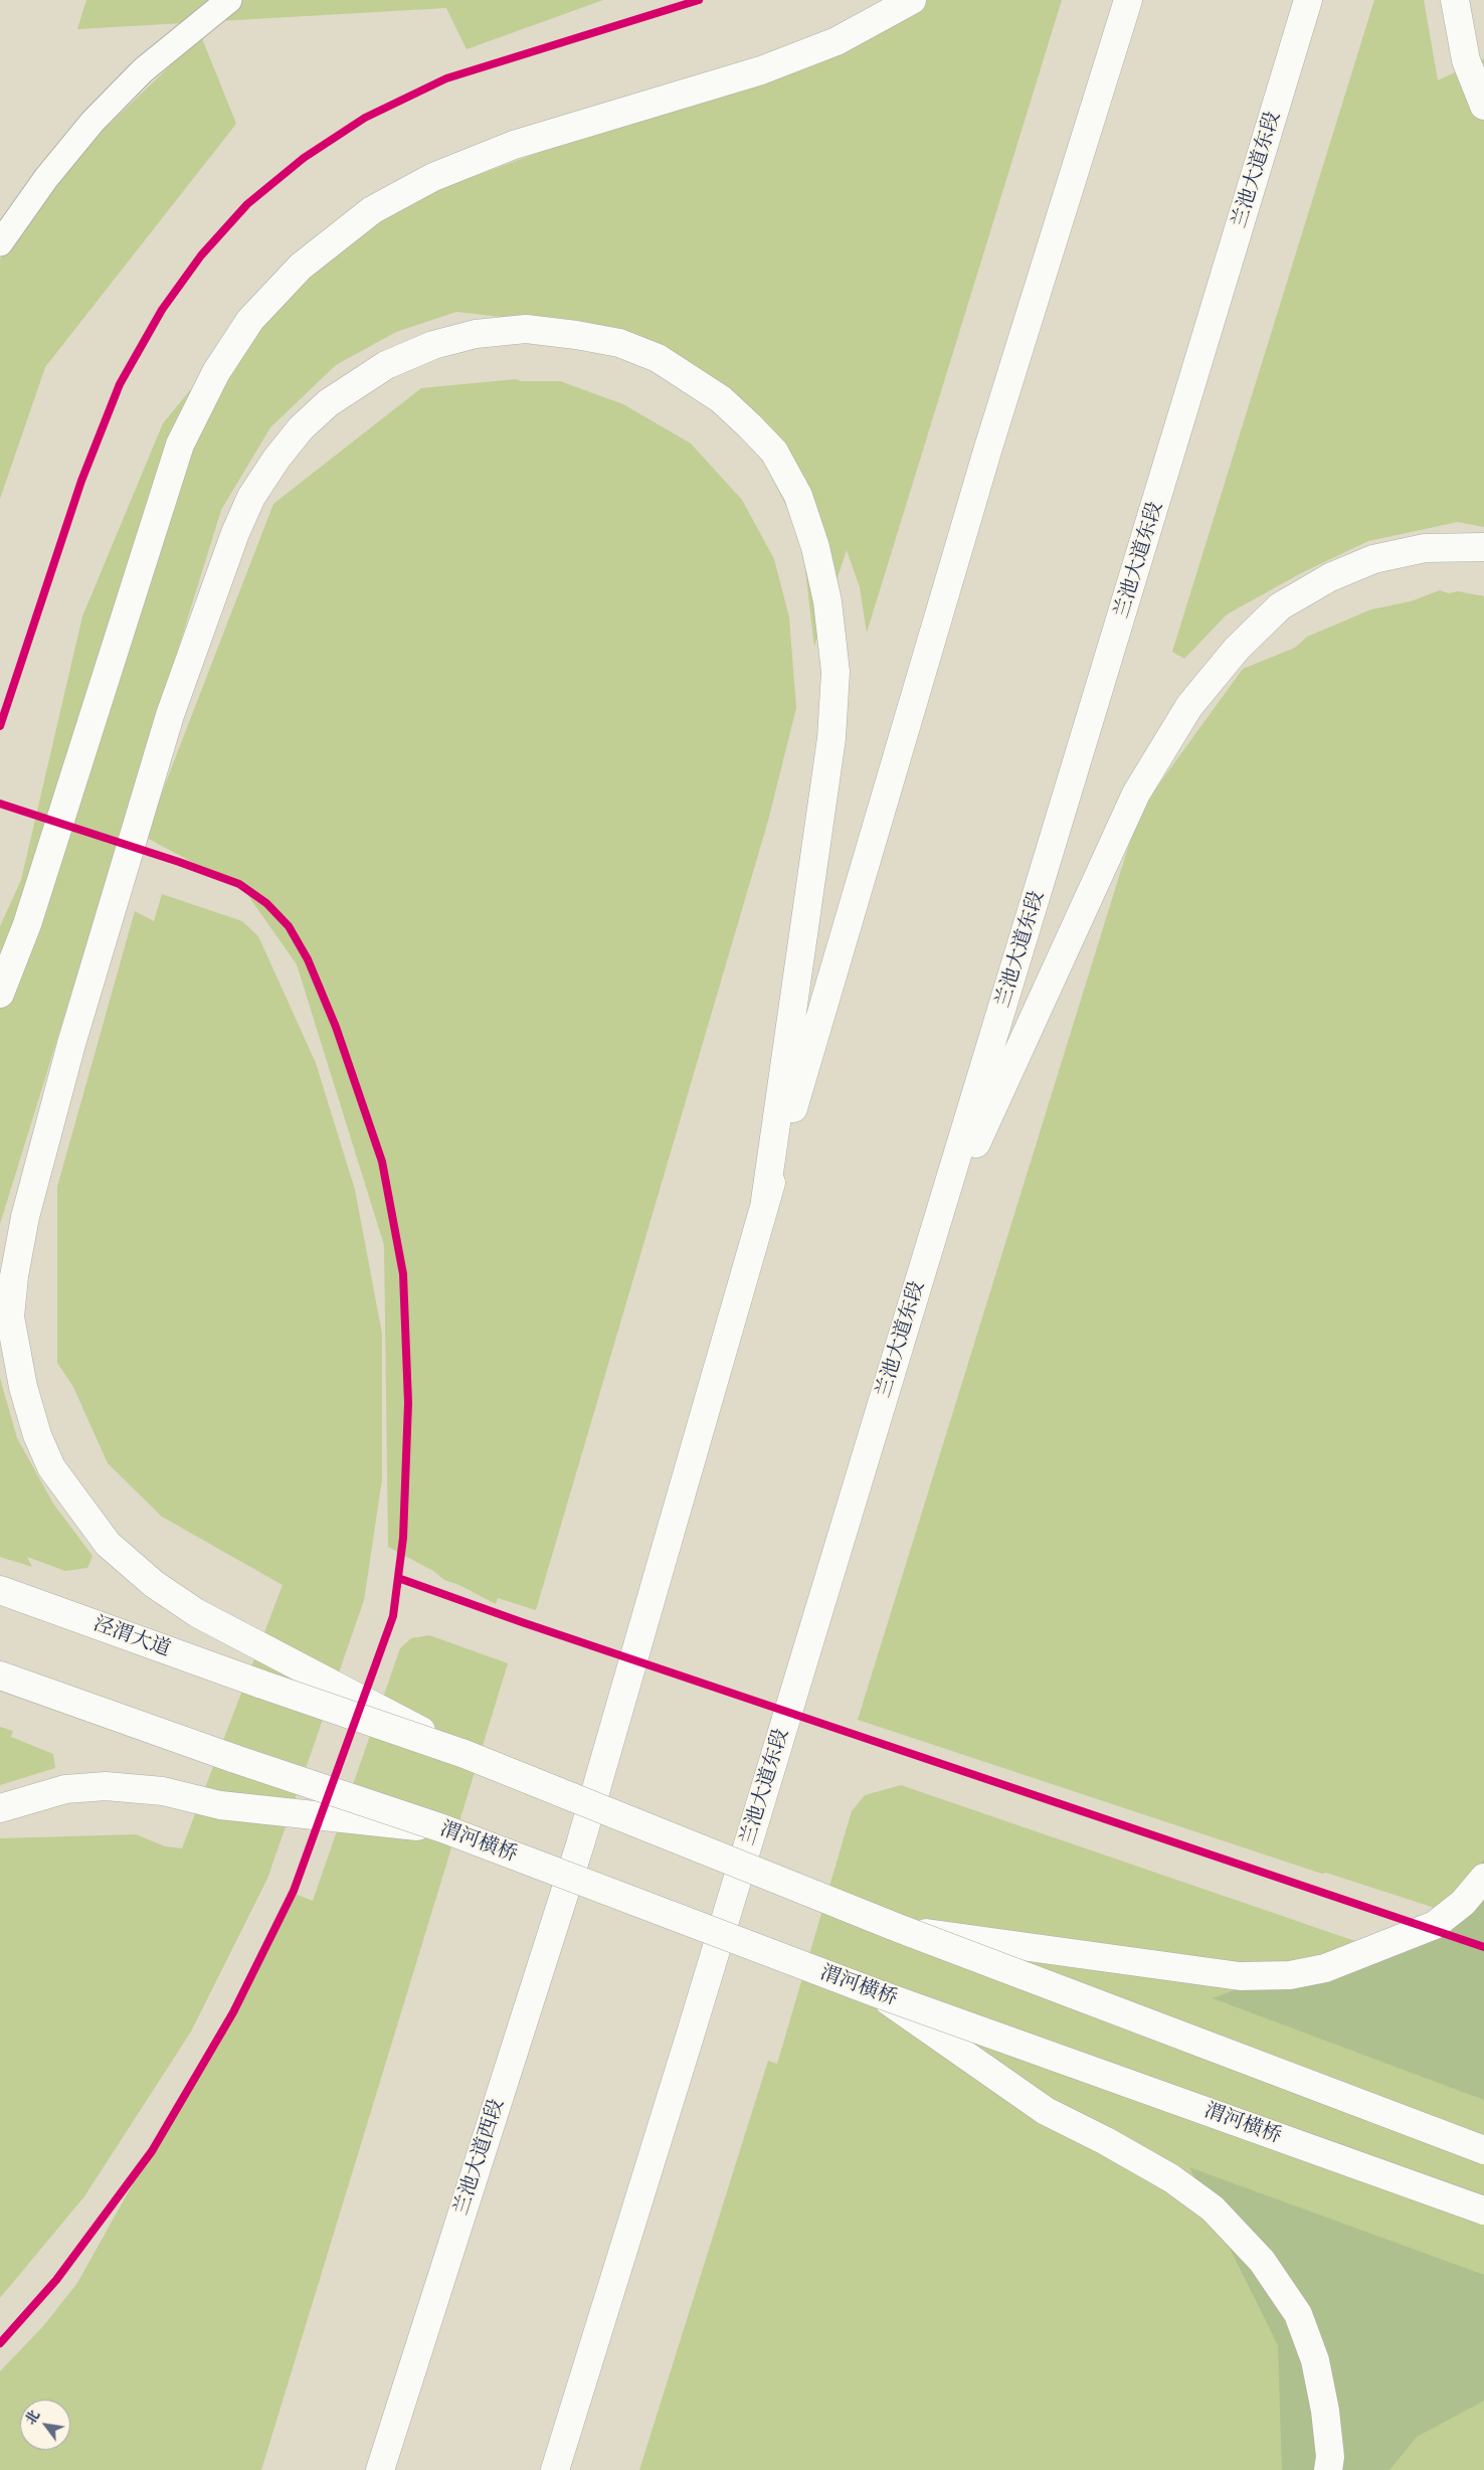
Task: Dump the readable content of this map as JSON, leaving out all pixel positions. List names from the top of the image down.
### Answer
{
  "streets": {
    "main road": [
      "兰池大道东段",
      "泾渭大道",
      "渭河横桥",
      "兰池大道西段"
    ]
  },
  "north": "top left"
}
